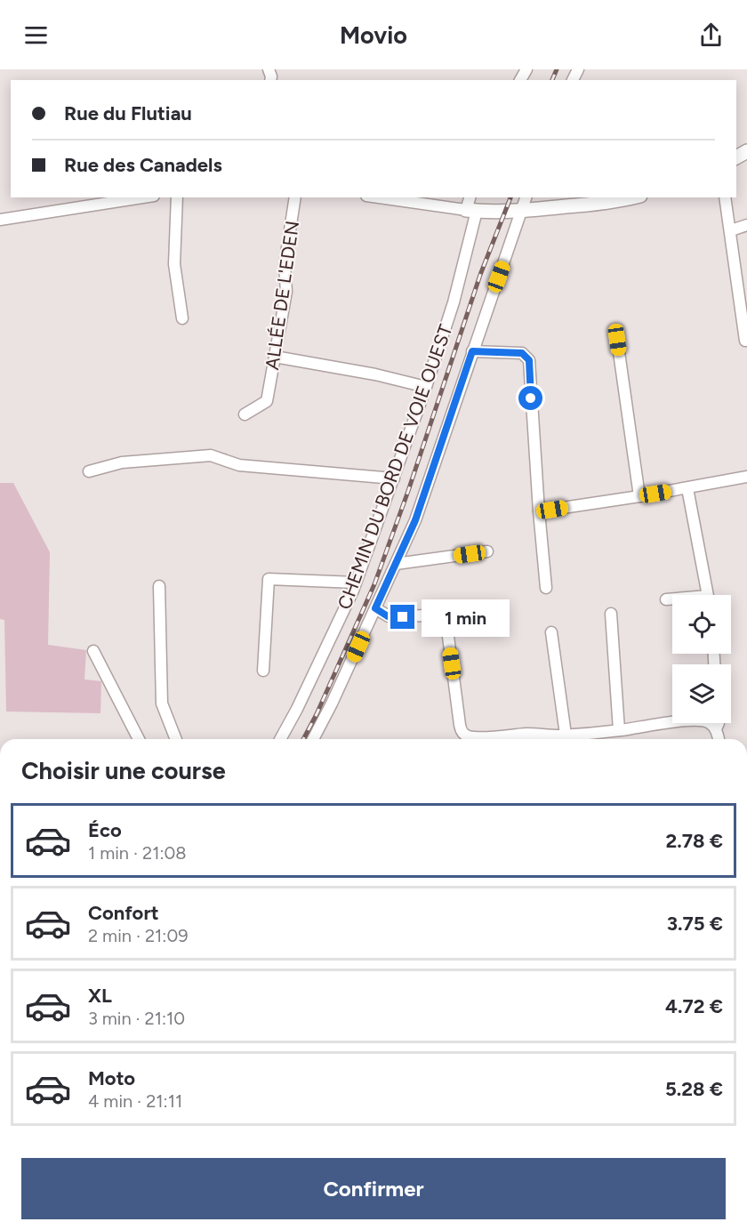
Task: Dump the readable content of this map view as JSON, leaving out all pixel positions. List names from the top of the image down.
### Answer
{
  "streets": {
    "street": ["ALLÉE DE L'EDEN", "CHEMIN DU BORD DE VOIE OUEST"]
  },
  "page": {
    "header": "Movio",
    "banner": ["Rue du Flutiau", "Rue des Canadels"],
    "bubble": "1 min",
    "heading": "Choisir une course",
    "list": [
      {
        "name": "Éco",
        "note": "1 min · 21:08",
        "value": "2.78 €"
      },
      {
        "name": "Confort",
        "note": "2 min · 21:09",
        "value": "3.75 €"
      },
      {
        "name": "XL",
        "note": "3 min · 21:10",
        "value": "4.72 €"
      },
      {
        "name": "Moto",
        "note": "4 min · 21:11",
        "value": "5.28 €"
      }
    ],
    "buttons": "Confirmer"
  }
}
